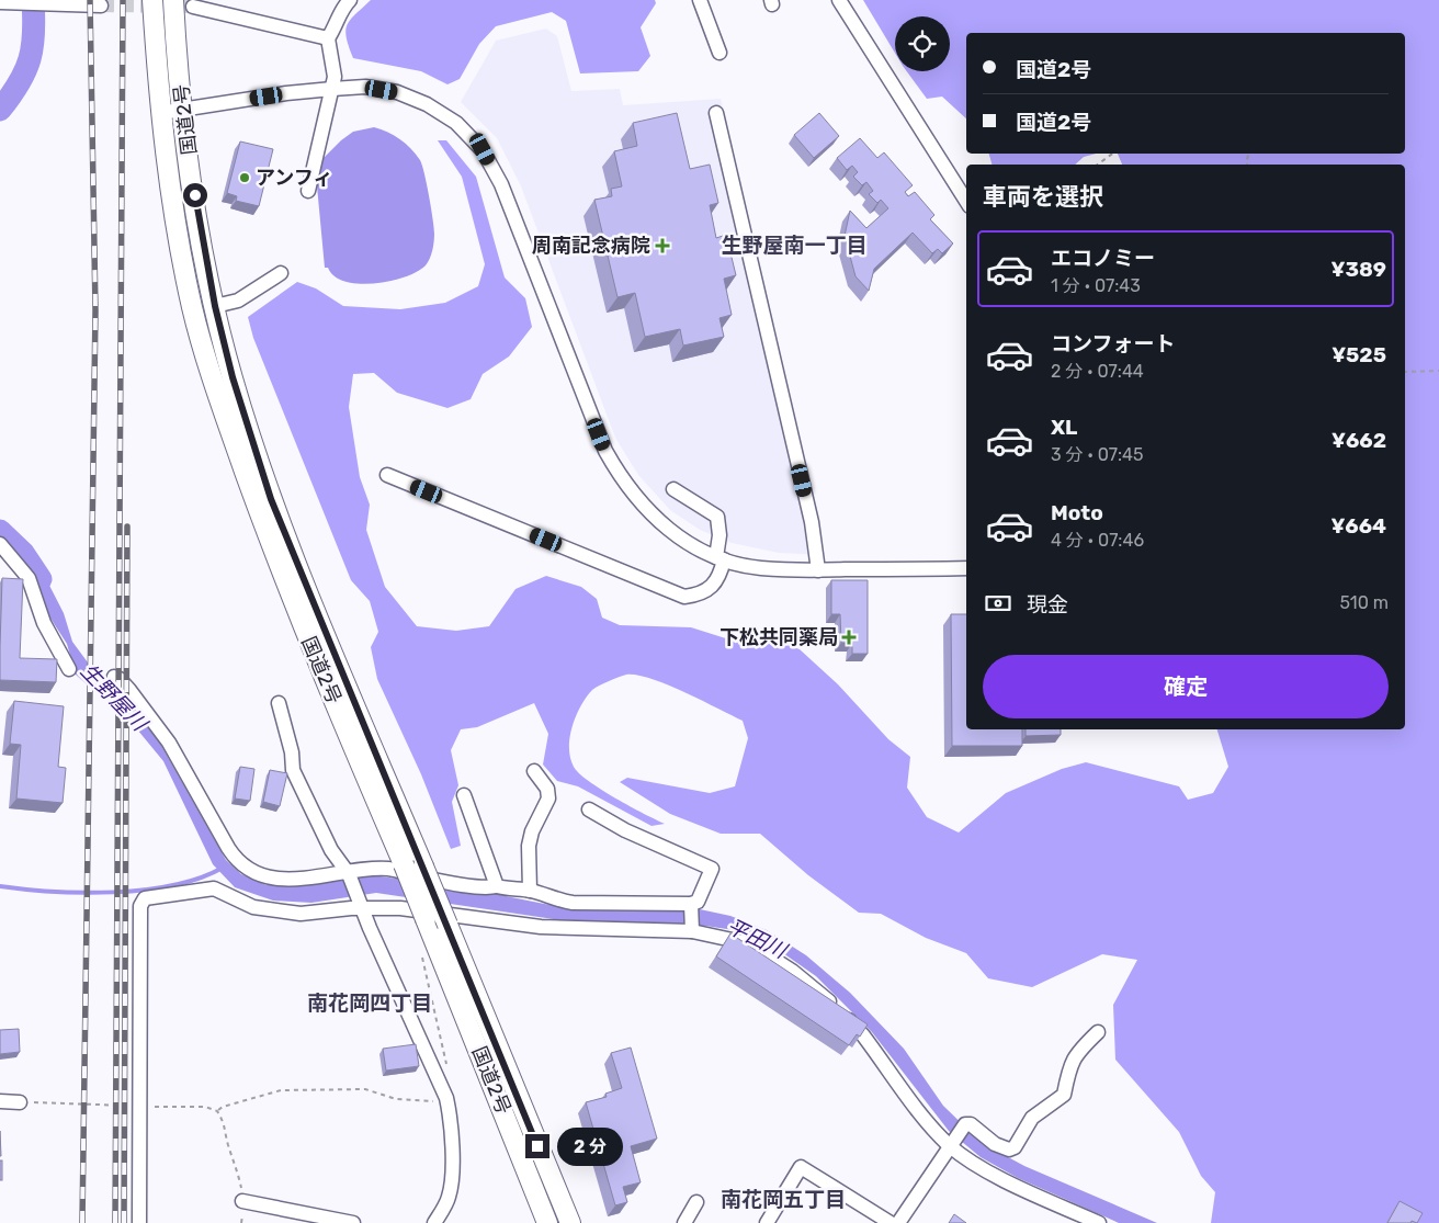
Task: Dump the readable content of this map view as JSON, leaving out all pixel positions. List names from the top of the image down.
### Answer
{
  "streets": {
    "highway": ["国道2号"]
  },
  "districts": ["生野屋南一丁目", "南花岡四丁目", "南花岡五丁目"],
  "water": ["生野屋川", "平田川"],
  "places": {
    "other": ["アンフィ"],
    "health": ["周南記念病院", "下松共同薬局"]
  },
  "page": {
    "banner": ["国道2号", "国道2号"],
    "heading": "車両を選択",
    "list": [
      {
        "name": "エコノミー",
        "note": "1 分 · 07:43",
        "value": "¥389"
      },
      {
        "name": "コンフォート",
        "note": "2 分 · 07:44",
        "value": "¥525"
      },
      {
        "name": "XL",
        "note": "3 分 · 07:45",
        "value": "¥662"
      },
      {
        "name": "Moto",
        "note": "4 分 · 07:46",
        "value": "¥664"
      }
    ],
    "pay": ["現金", "510 m"],
    "buttons": "確定",
    "bubble": "2 分"
  }
}
